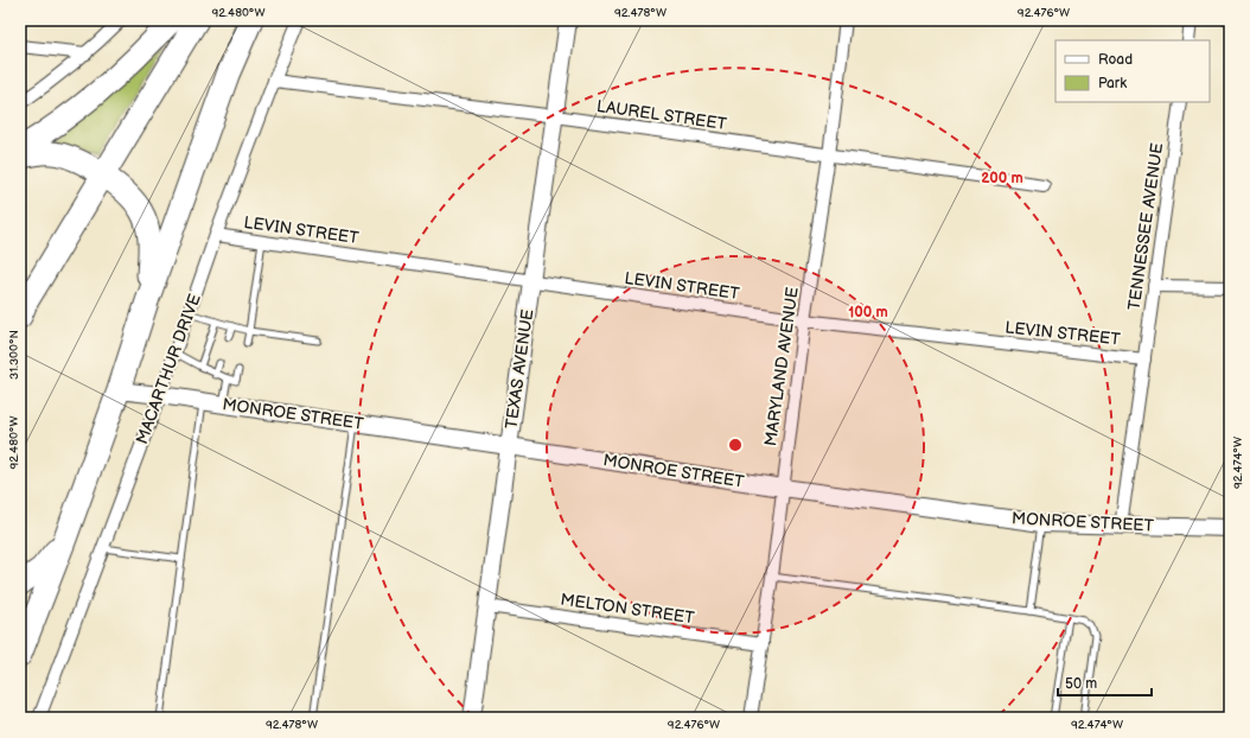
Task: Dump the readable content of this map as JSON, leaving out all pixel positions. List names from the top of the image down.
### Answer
{
  "streets": {
    "main road": ["TEXAS AVENUE", "MONROE STREET"],
    "street": [
      "LAUREL STREET",
      "TENNESSEE AVENUE",
      "LEVIN STREET",
      "MARYLAND AVENUE",
      "MACARTHUR DRIVE",
      "MELTON STREET"
    ]
  },
  "crossings": [
    ["LAUREL STREET", "MARYLAND AVENUE"],
    ["LAUREL STREET", "MACARTHUR DRIVE"],
    ["LAUREL STREET", "TEXAS AVENUE"],
    ["TENNESSEE AVENUE", "LEVIN STREET"],
    ["TENNESSEE AVENUE", "MONROE STREET"],
    ["LEVIN STREET", "MARYLAND AVENUE"],
    ["LEVIN STREET", "MACARTHUR DRIVE"],
    ["LEVIN STREET", "TEXAS AVENUE"],
    ["MARYLAND AVENUE", "MONROE STREET"],
    ["MARYLAND AVENUE", "MELTON STREET"],
    ["MACARTHUR DRIVE", "MONROE STREET"],
    ["TEXAS AVENUE", "MONROE STREET"],
    ["TEXAS AVENUE", "MELTON STREET"]
  ],
  "legend": ["Road", "Park"],
  "scale_bar": "50 m",
  "coordinates": [
    "92.480°W",
    "92.478°W",
    "92.476°W",
    "31.300°N",
    "92.474°W"
  ],
  "rings": ["200 m", "100 m"]
}
